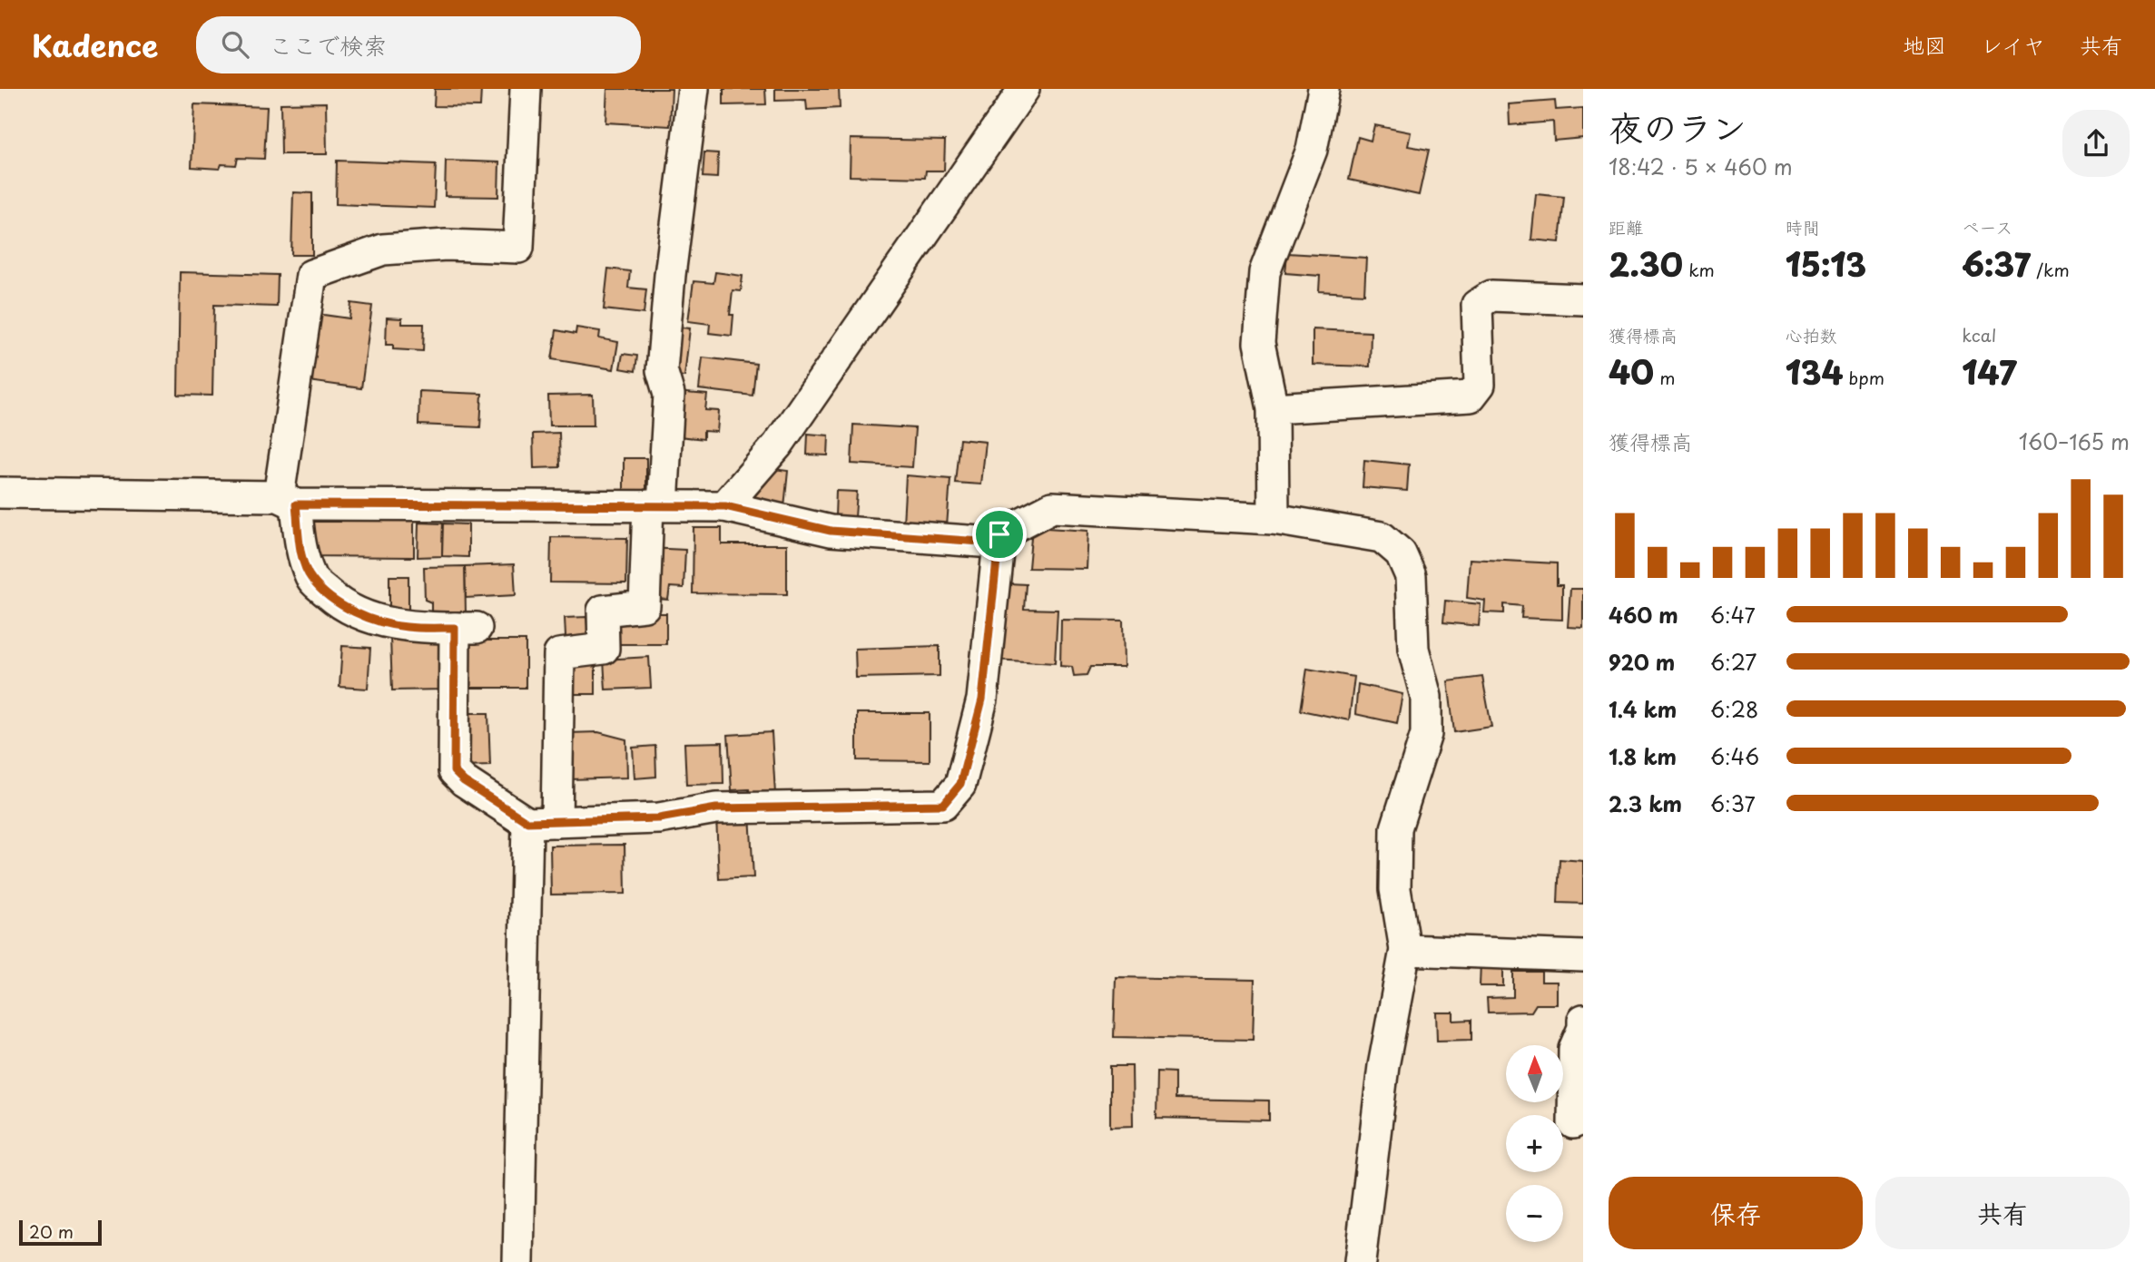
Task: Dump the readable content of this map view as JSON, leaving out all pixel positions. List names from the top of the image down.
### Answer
{
  "scale_bar": "20 m",
  "north": "top",
  "page": {
    "header": "Kadence",
    "search": "ここで検索",
    "nav": ["地図", "レイヤ", "共有"],
    "heading": ["夜のラン", "18:42 · 5 × 460 m"],
    "stats": [
      ["距離", "2.30 km"],
      ["時間", "15:13"],
      ["ペース", "6:37 /km"],
      ["獲得標高", "40 m"],
      ["心拍数", "134 bpm"],
      ["kcal", "147"]
    ],
    "chart": ["獲得標高", "160–165 m"],
    "list": [
      {
        "name": "460 m",
        "note": "6:47"
      },
      {
        "name": "920 m",
        "note": "6:27"
      },
      {
        "name": "1.4 km",
        "note": "6:28"
      },
      {
        "name": "1.8 km",
        "note": "6:46"
      },
      {
        "name": "2.3 km",
        "note": "6:37"
      }
    ],
    "map_buttons": ["+", "−"],
    "buttons": ["保存", "共有"],
    "scale": "20 m"
  }
}
